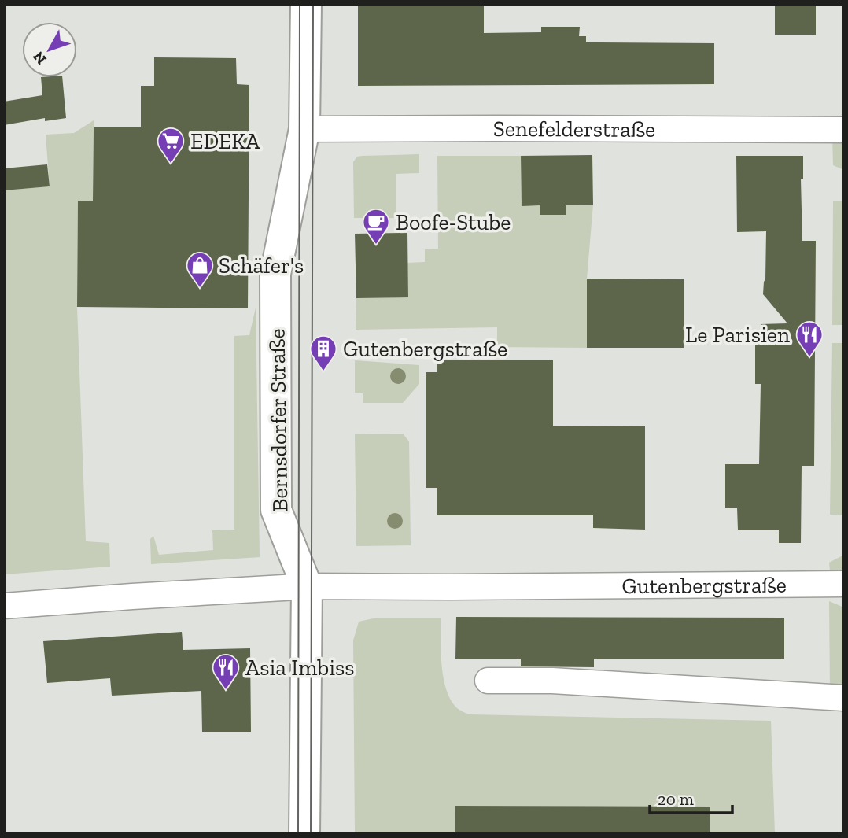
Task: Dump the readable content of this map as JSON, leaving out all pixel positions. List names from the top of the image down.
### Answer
{
  "streets": {
    "street": ["Senefelderstraße", "Bernsdorfer Straße", "Gutenbergstraße"]
  },
  "crossings": [
    ["Senefelderstraße", "Bernsdorfer Straße"],
    ["Bernsdorfer Straße", "Gutenbergstraße"]
  ],
  "places": {
    "supermarket": ["EDEKA"],
    "cafe": ["Boofe-Stube"],
    "shop": ["Schäfer's"],
    "restaurant": ["Le Parisien", "Asia Imbiss"],
    "building": ["Gutenbergstraße"]
  },
  "scale_bar": "20 m",
  "north": "bottom left"
}
